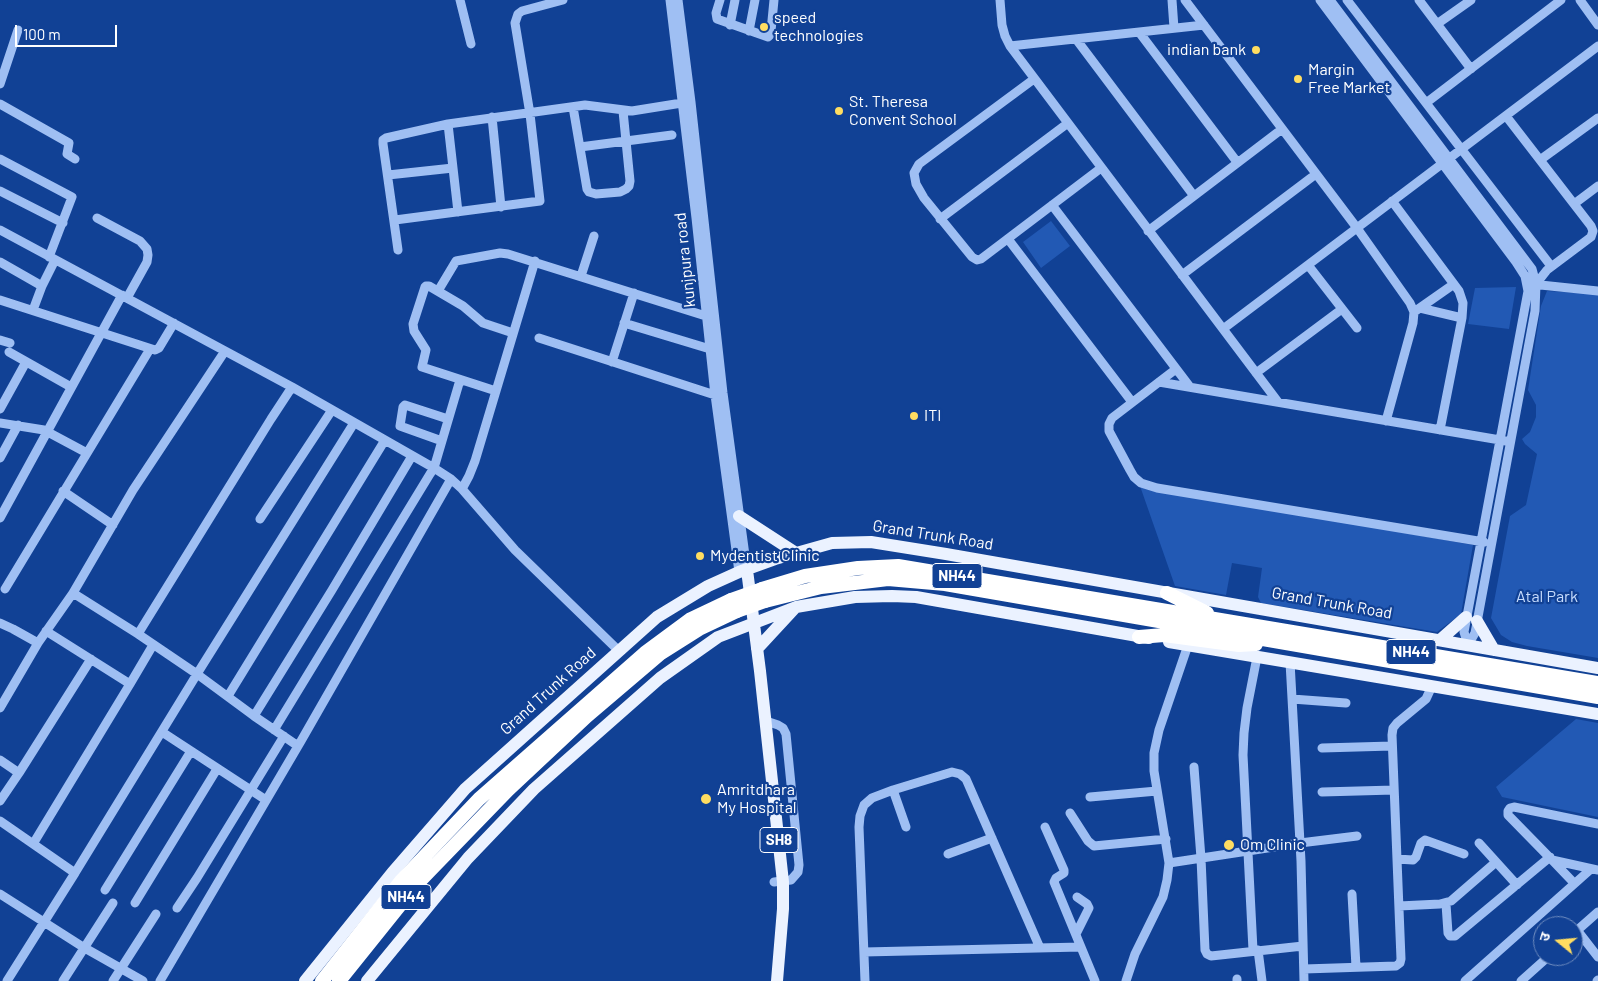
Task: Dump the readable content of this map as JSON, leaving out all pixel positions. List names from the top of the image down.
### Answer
{
  "streets": {
    "highway": ["Grand Trunk Road", "NH44"],
    "main road": ["SH8"],
    "street": ["kunjpura road"]
  },
  "crossings": [
    ["kunjpura road", "Grand Trunk Road"],
    ["kunjpura road", "SH8"],
    ["Grand Trunk Road", "NH44"],
    ["Grand Trunk Road", "SH8"]
  ],
  "parks": ["Atal Park"],
  "places": [
    "speed technologies",
    "indian bank",
    "Margin Free Market",
    "St. Theresa Convent School",
    "ITI",
    "Mydentist Clinic",
    "Amritdhara My Hospital",
    "Om Clinic"
  ],
  "scale_bar": "100 m",
  "north": "left"
}
